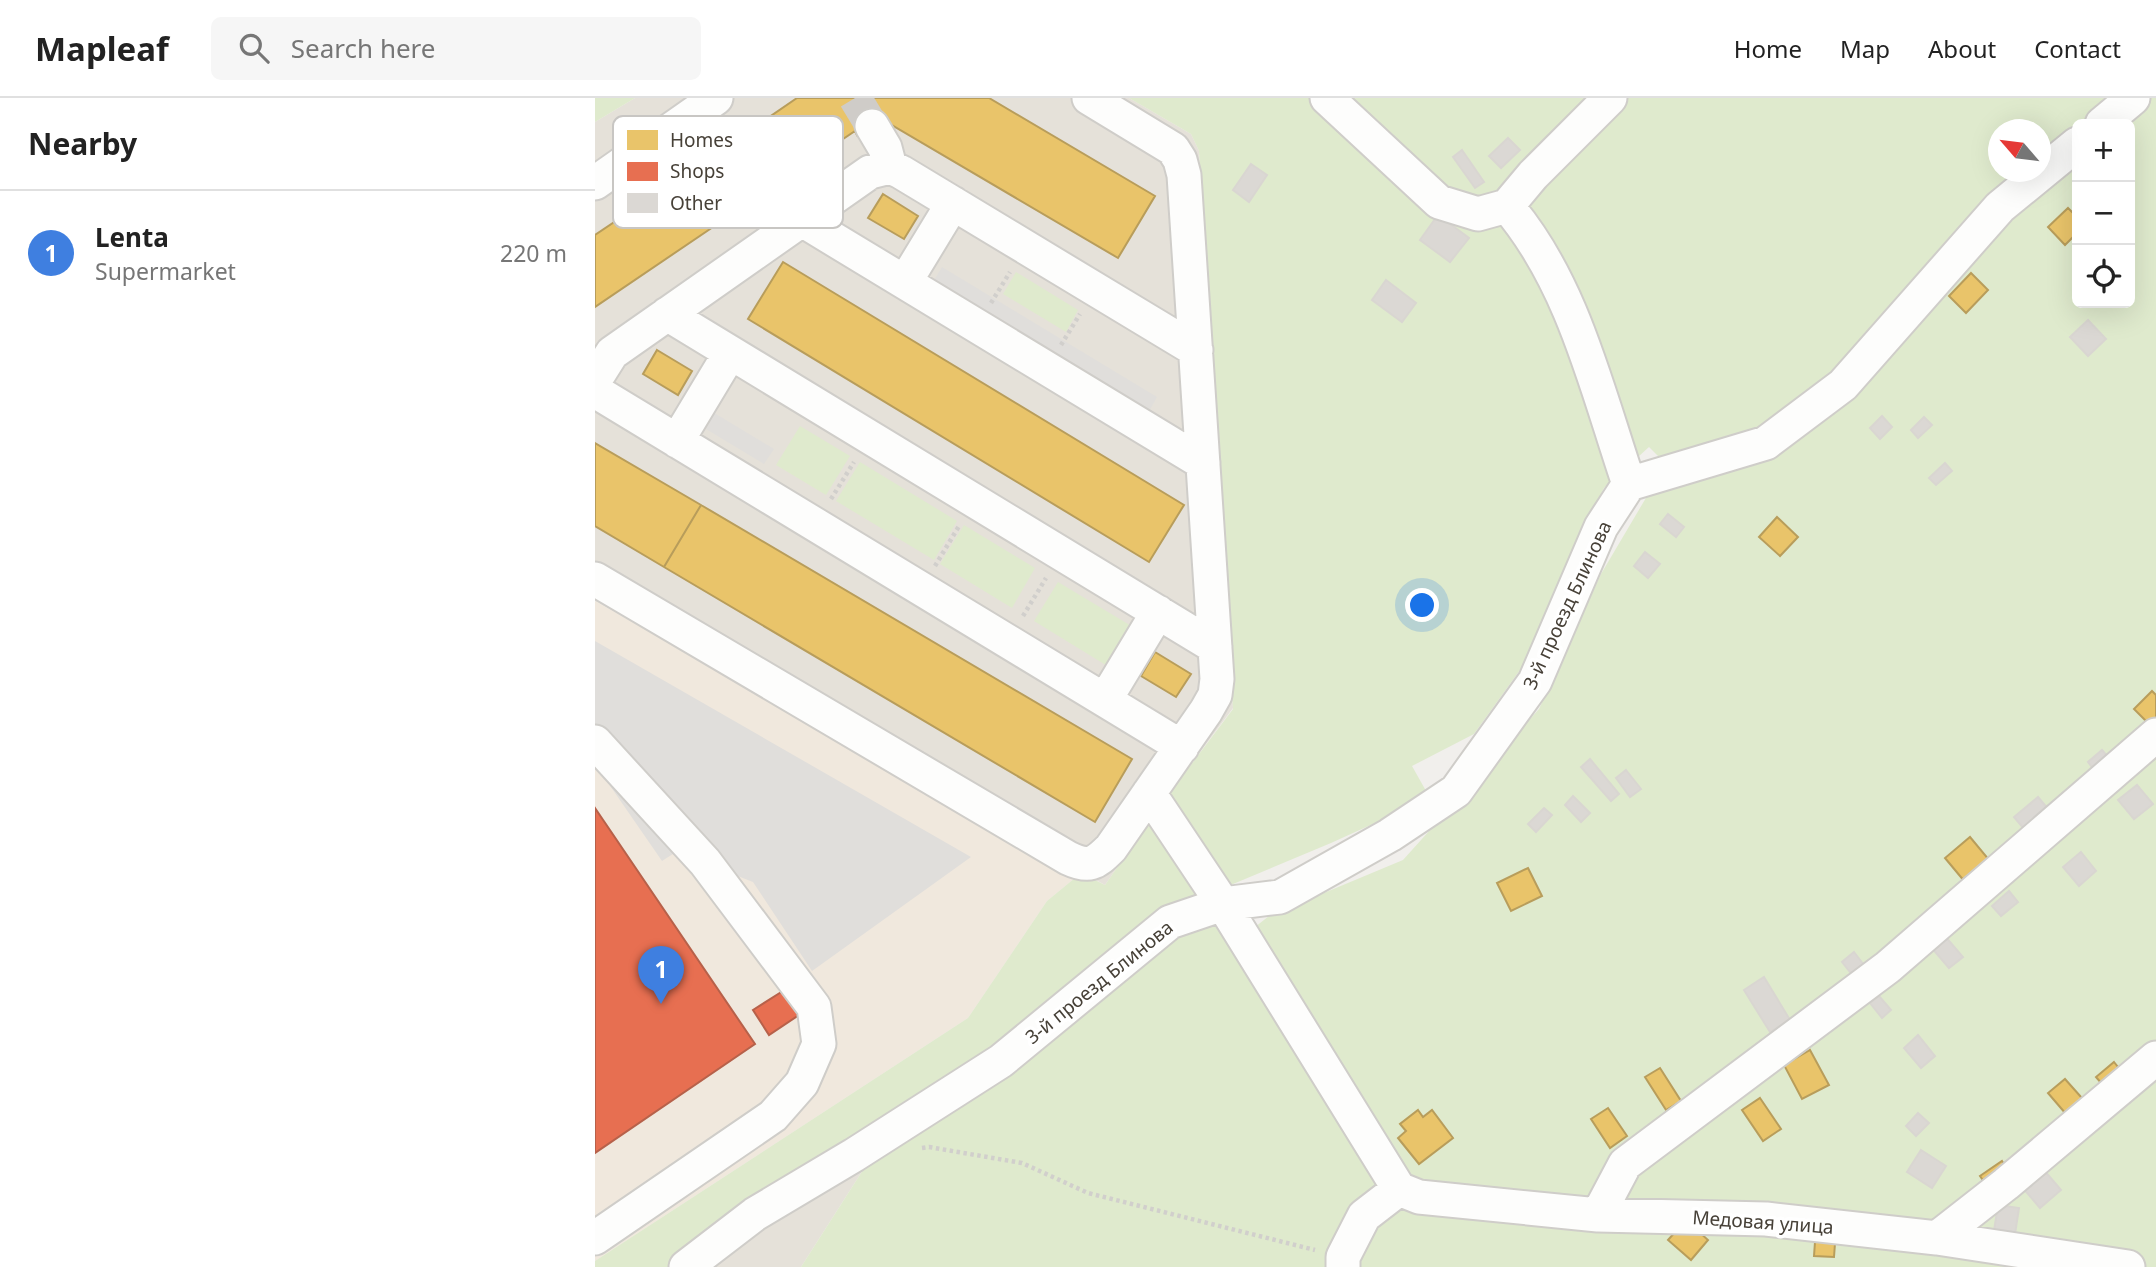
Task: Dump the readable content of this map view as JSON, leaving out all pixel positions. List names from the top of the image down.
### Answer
{
  "streets": {
    "street": ["3-й проезд Блинова", "Медовая улица"]
  },
  "legend": ["Homes", "Shops", "Other"],
  "north": "top left",
  "page": {
    "header": "Mapleaf",
    "search": "Search here",
    "nav": [
      "Home",
      "Map",
      "About",
      "Contact"
    ],
    "heading": "Nearby",
    "map_buttons": ["+", "−"],
    "list": [
      {
        "mark": "1",
        "name": "Lenta",
        "note": "Supermarket",
        "value": "220 m"
      }
    ],
    "pins": "1"
  }
}
